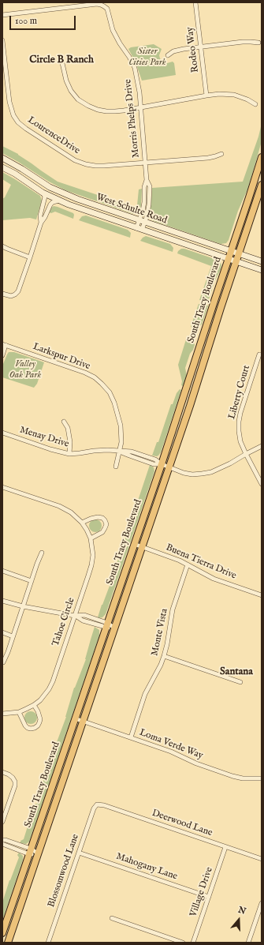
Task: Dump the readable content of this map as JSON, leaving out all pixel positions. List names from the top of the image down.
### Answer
{
  "streets": {
    "main road": ["West Schulte Road", "South Tracy Boulevard"],
    "street": [
      "Rodeo Way",
      "Morris Phelps Drive",
      "LourenceDrive",
      "Larkspur Drive",
      "Liberty Court",
      "Menay Drive",
      "Buena Tierra Drive",
      "Tahoe Circle",
      "Monte Vista",
      "Loma Verde Way",
      "Deerwood Lane",
      "Mahogany Lane",
      "Blossomwood Lane",
      "Village Drive"
    ]
  },
  "crossings": [
    ["Morris Phelps Drive", "LourenceDrive"],
    ["Morris Phelps Drive", "West Schulte Road"],
    ["West Schulte Road", "South Tracy Boulevard"],
    ["South Tracy Boulevard", "Menay Drive"],
    ["South Tracy Boulevard", "Buena Tierra Drive"],
    ["South Tracy Boulevard", "Loma Verde Way"],
    ["Larkspur Drive", "Menay Drive"],
    ["Liberty Court", "Menay Drive"],
    ["Buena Tierra Drive", "Monte Vista"],
    ["Monte Vista", "Loma Verde Way"],
    ["Deerwood Lane", "Blossomwood Lane"],
    ["Deerwood Lane", "Village Drive"],
    ["Mahogany Lane", "Blossomwood Lane"],
    ["Mahogany Lane", "Village Drive"]
  ],
  "districts": ["Circle B Ranch", "Santana"],
  "parks": ["Sister Cities Park", "Valley Oak Park"],
  "scale_bar": "100 m",
  "north": "top"
}
